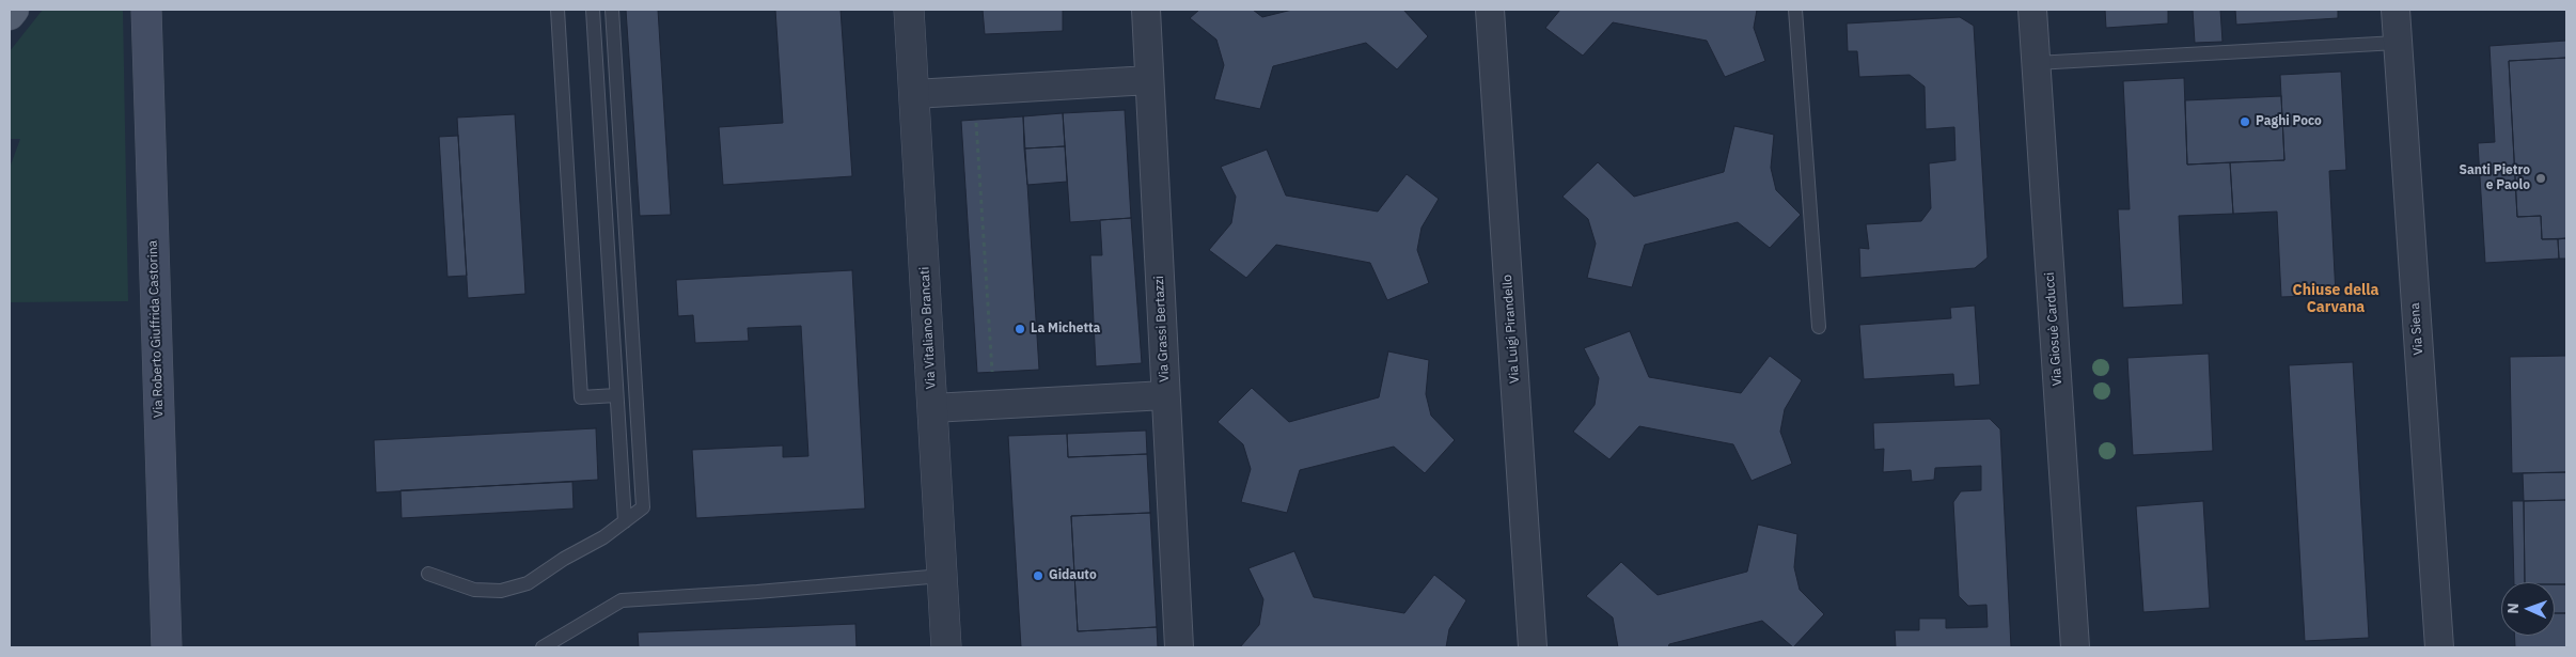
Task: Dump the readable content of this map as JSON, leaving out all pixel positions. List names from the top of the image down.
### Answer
{
  "streets": {
    "main road": ["Via Roberto Giuffrida Castorina"],
    "street": [
      "Via Vitaliano Brancati",
      "Via Grassi Bertazzi",
      "Via Luigi Pirandello",
      "Via Giosuè Carducci",
      "Via Siena"
    ]
  },
  "districts": ["Chiuse della Carvana"],
  "places": [
    "Paghi Poco",
    "Santi Pietro e Paolo",
    "La Michetta",
    "Gidauto"
  ],
  "north": "left"
}
